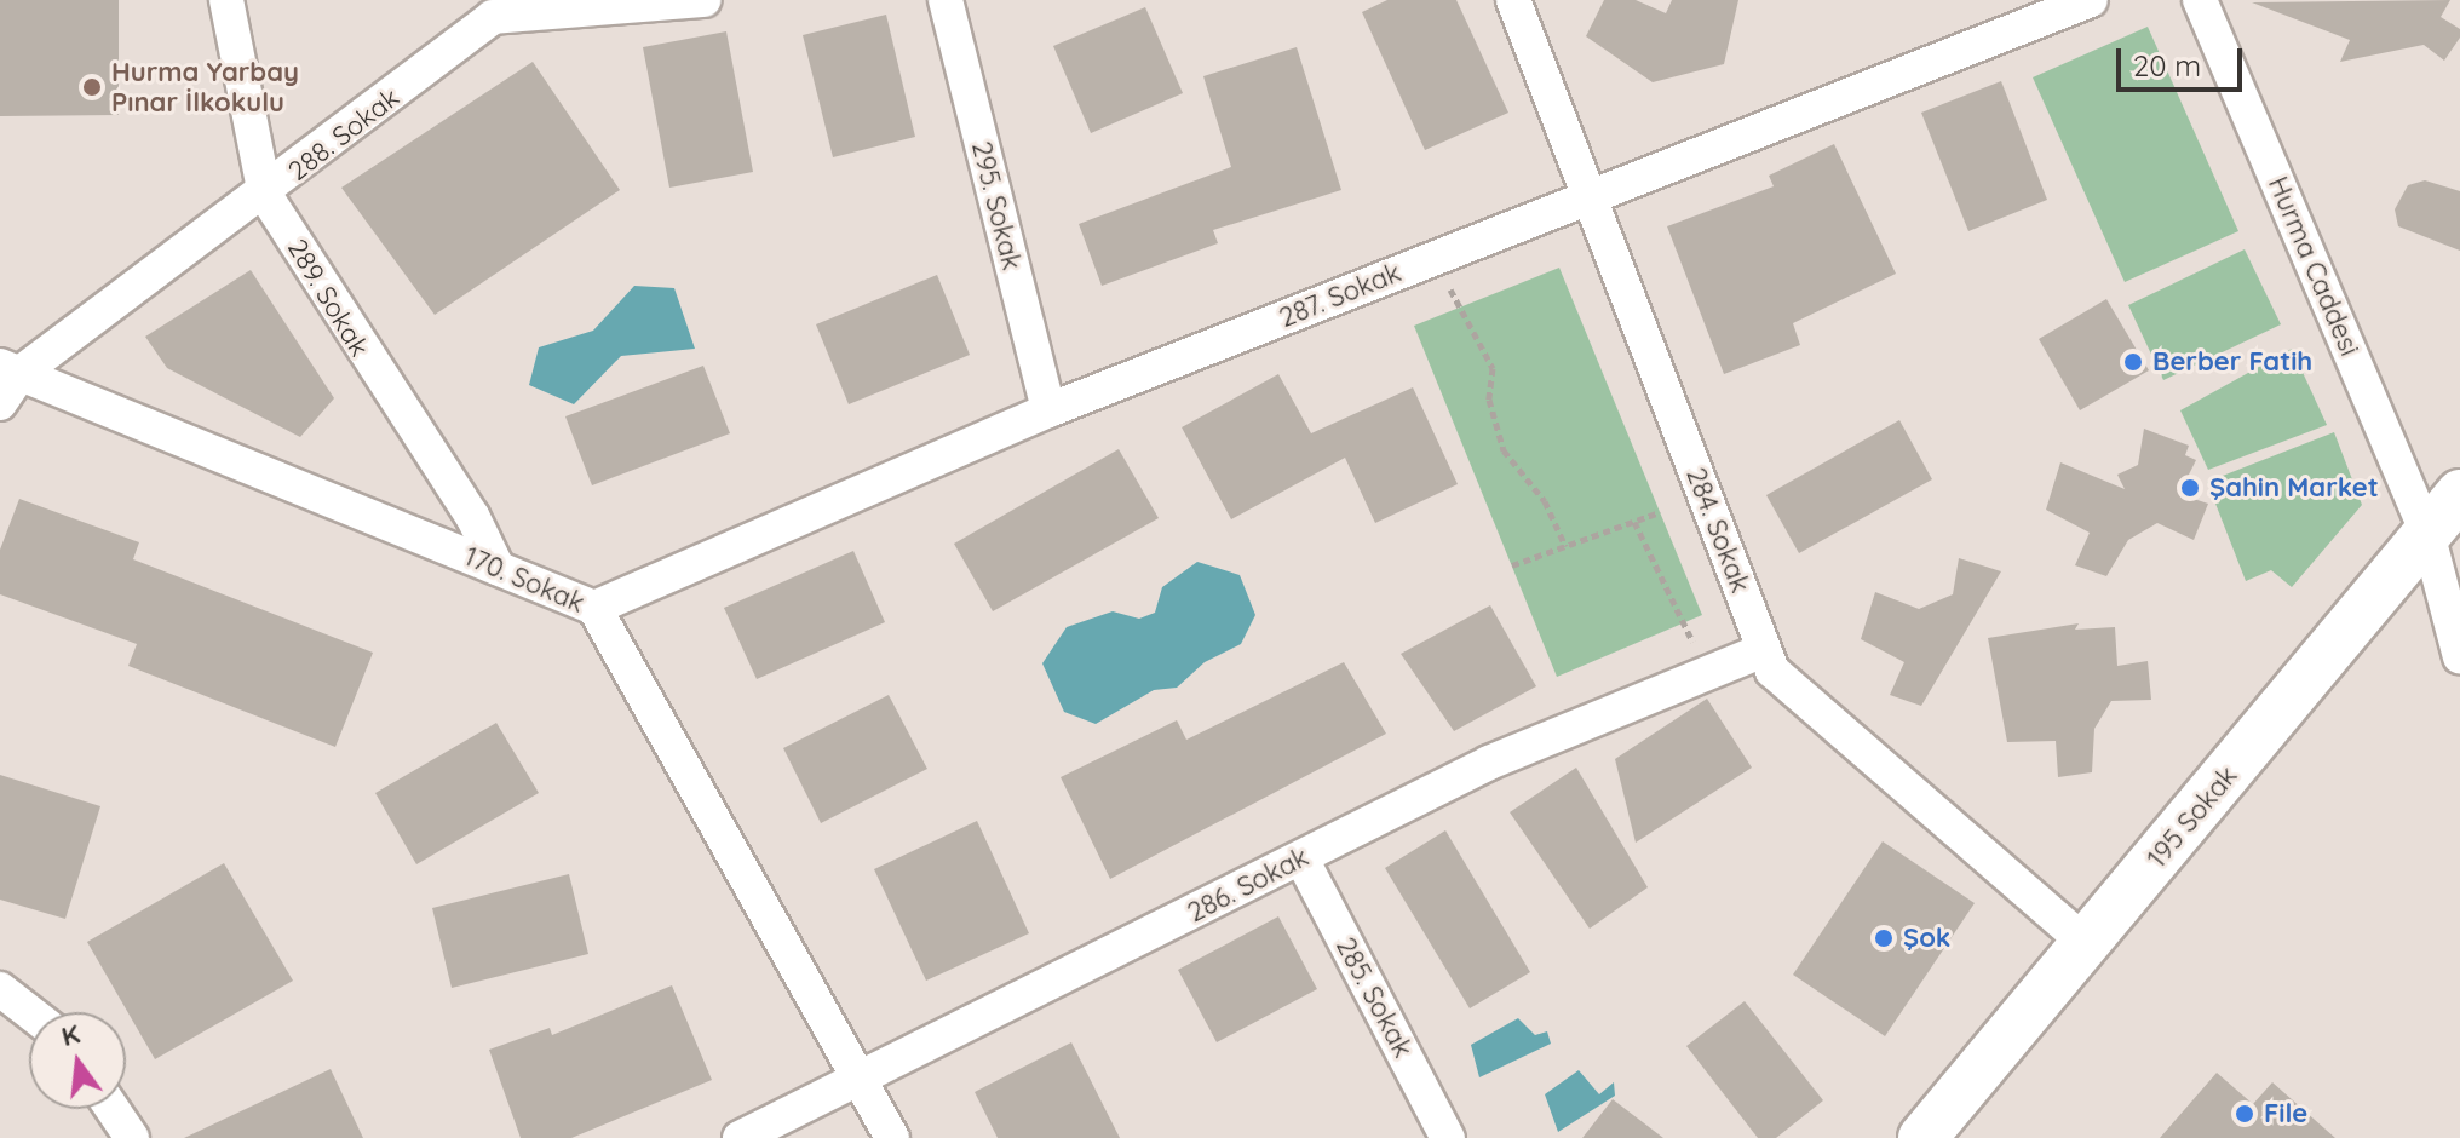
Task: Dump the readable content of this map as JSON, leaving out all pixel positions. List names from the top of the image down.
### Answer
{
  "streets": {
    "street": [
      "288. Sokak",
      "295. Sokak",
      "Hurma Caddesi",
      "287. Sokak",
      "289. Sokak",
      "284. Sokak",
      "170. Sokak",
      "195 Sokak",
      "286. Sokak",
      "285. Sokak"
    ]
  },
  "crossings": [
    ["288. Sokak", "289. Sokak"],
    ["288. Sokak", "170. Sokak"],
    ["295. Sokak", "287. Sokak"],
    ["Hurma Caddesi", "195 Sokak"],
    ["287. Sokak", "284. Sokak"],
    ["287. Sokak", "170. Sokak"],
    ["289. Sokak", "170. Sokak"],
    ["284. Sokak", "195 Sokak"],
    ["284. Sokak", "286. Sokak"],
    ["170. Sokak", "286. Sokak"],
    ["286. Sokak", "285. Sokak"]
  ],
  "places": [
    "Hurma Yarbay Pınar İlkokulu",
    "Berber Fatih",
    "Şahin Market",
    "Şok",
    "File"
  ],
  "scale_bar": "20 m",
  "north": "top"
}
